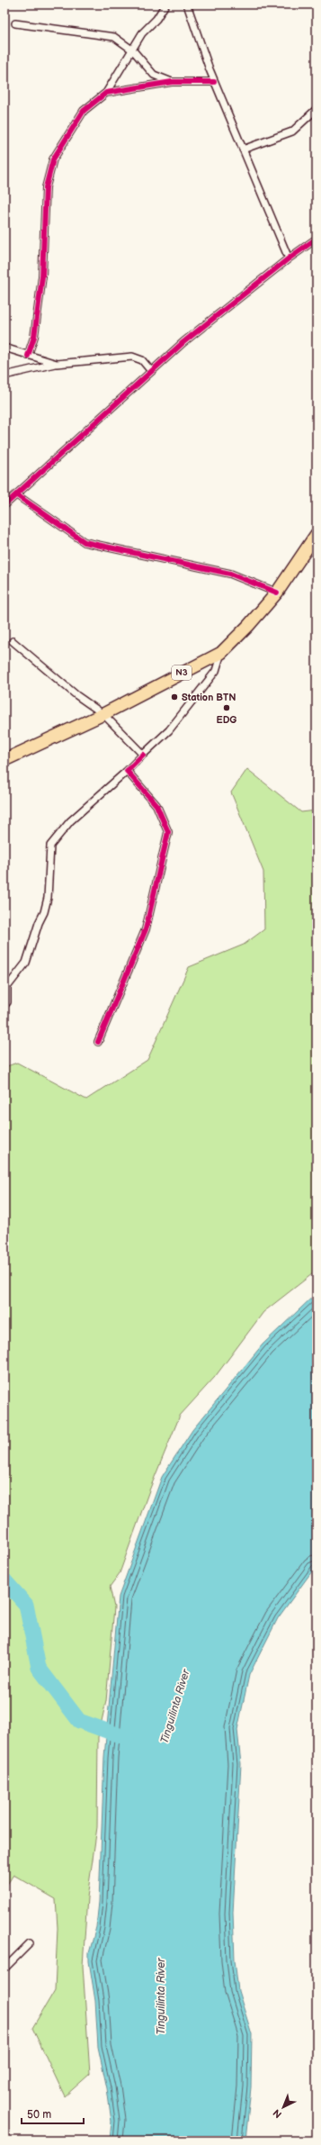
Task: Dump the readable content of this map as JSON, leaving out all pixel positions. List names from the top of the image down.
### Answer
{
  "streets": {
    "highway": ["N3"]
  },
  "water": ["Tinguilinta River"],
  "places": ["Station BTN", "EDG"],
  "scale_bar": "50 m",
  "north": "bottom left"
}
